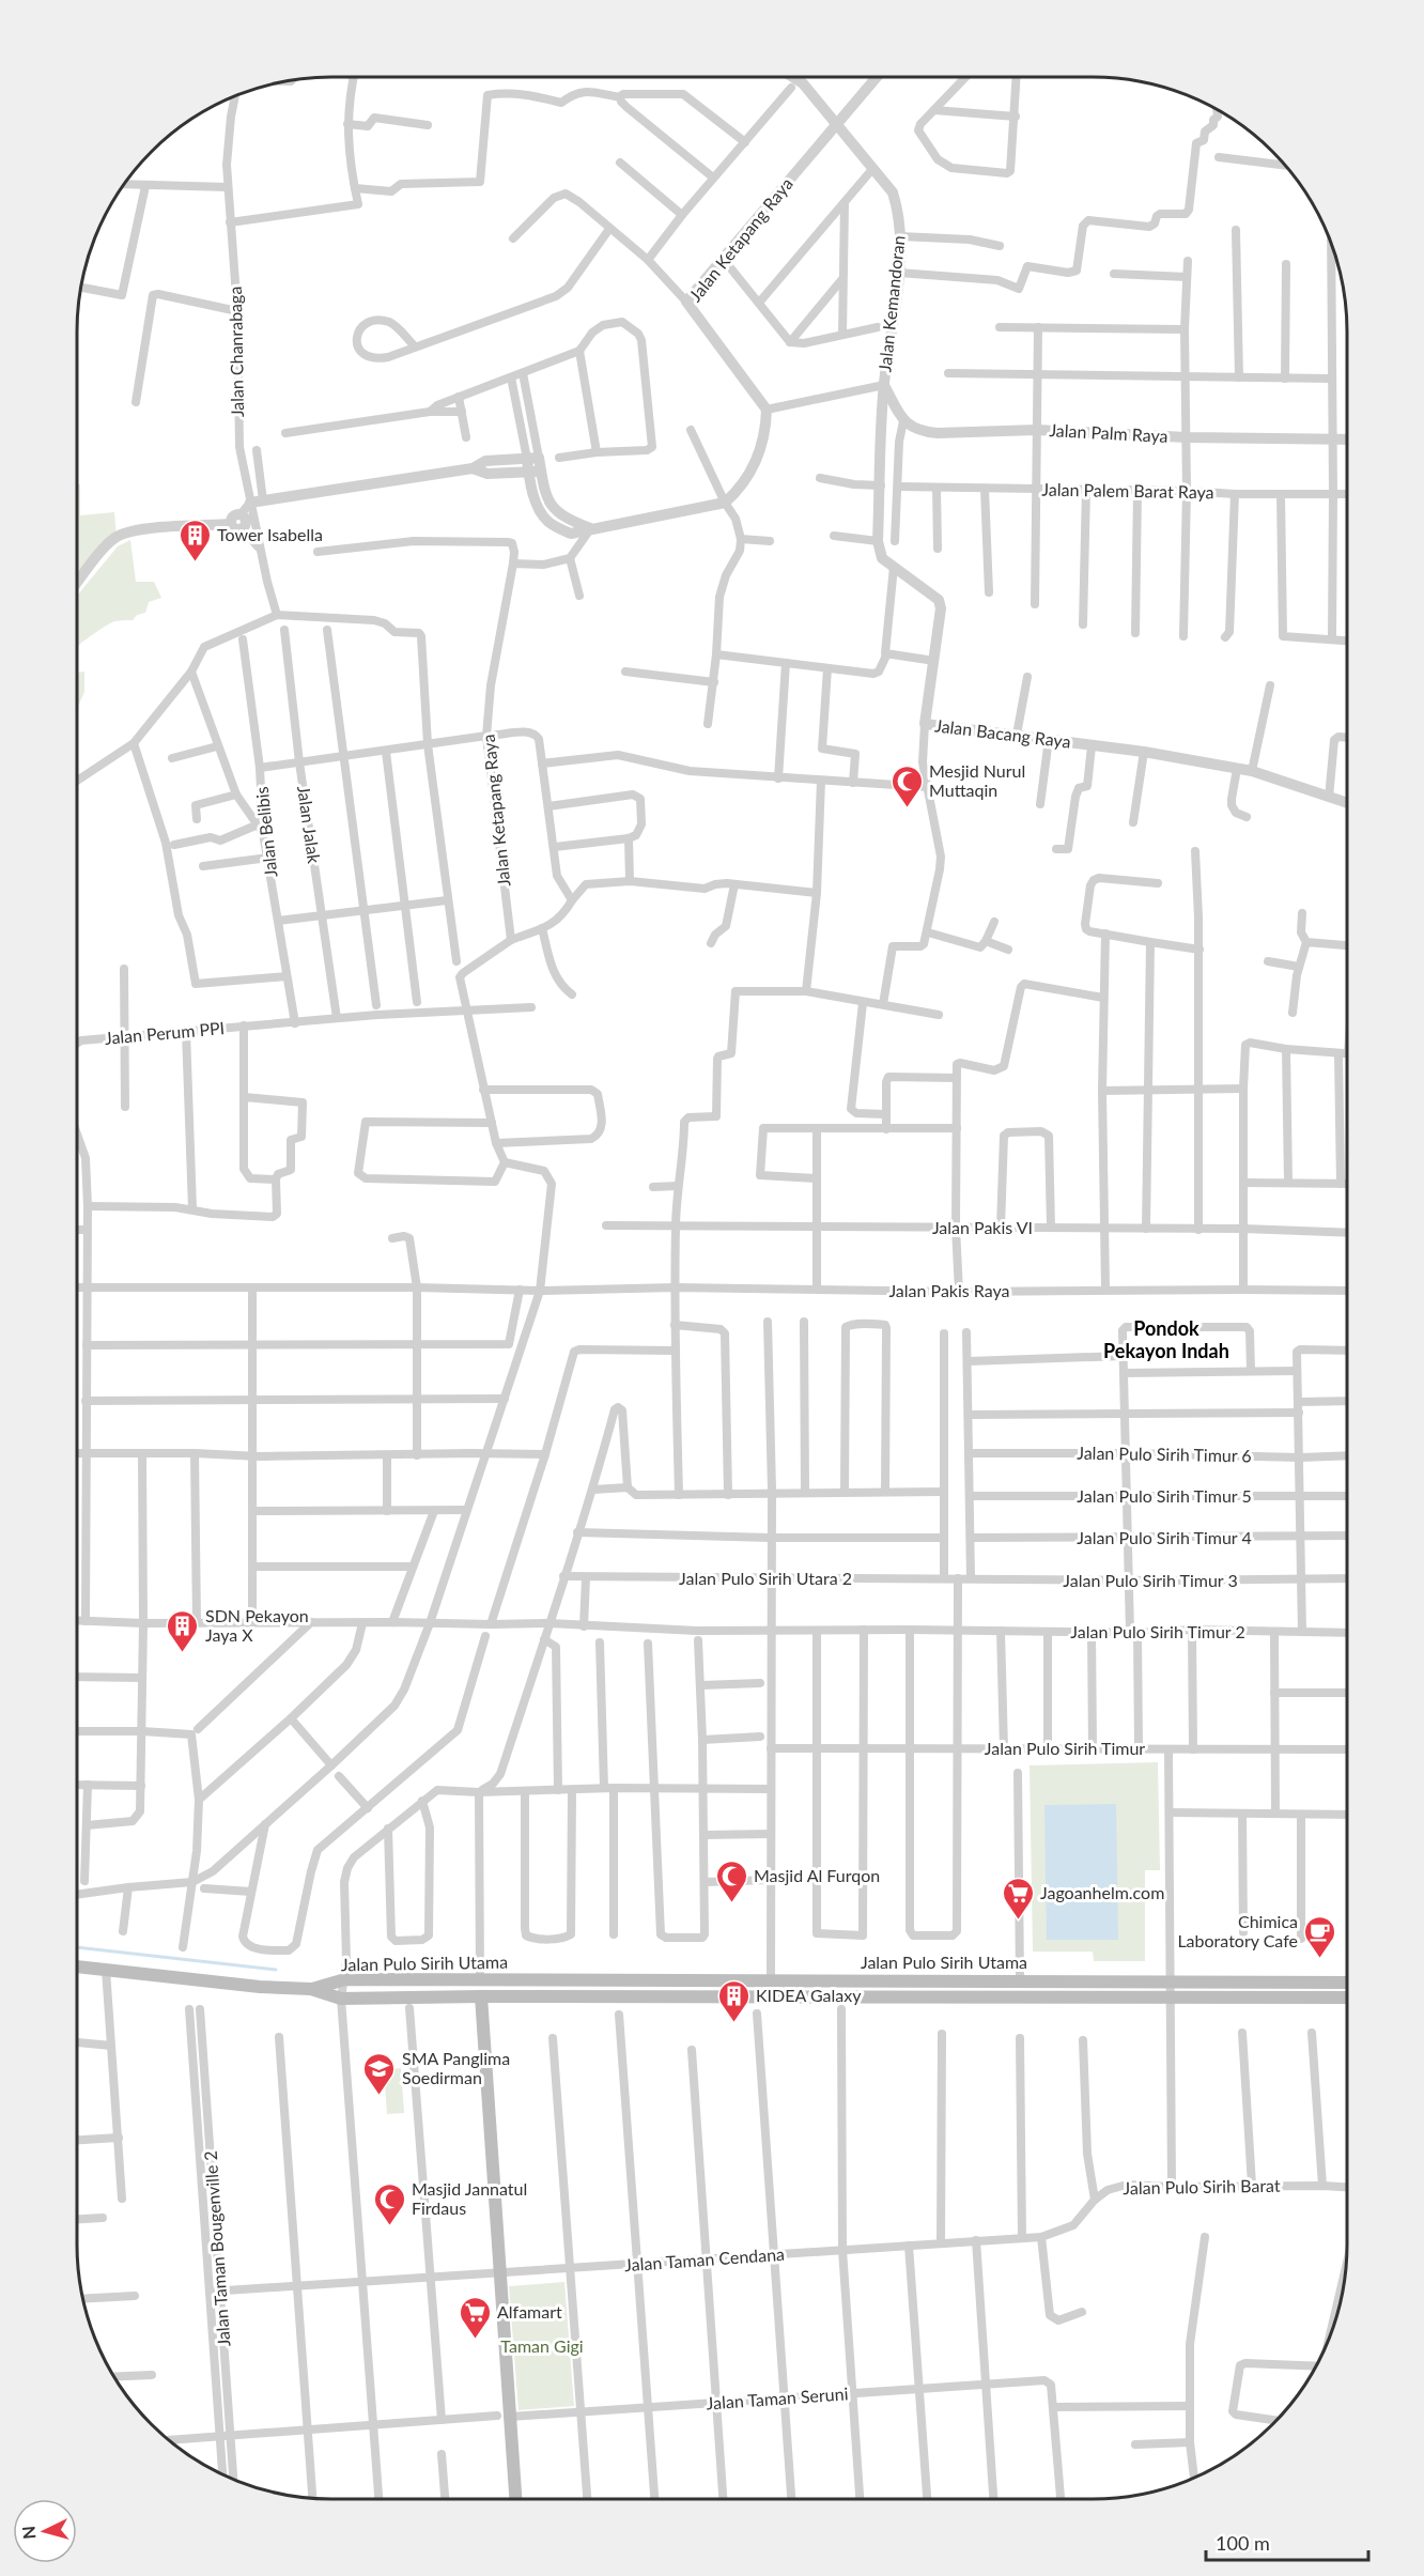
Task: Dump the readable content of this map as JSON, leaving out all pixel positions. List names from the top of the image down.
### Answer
{
  "streets": {
    "main road": ["Jalan Pulo Sirih Utama"],
    "street": [
      "Jalan Ketapang Raya",
      "Jalan Kemandoran",
      "Jalan Chanrabaga",
      "Jalan Palm Raya",
      "Jalan Palem Barat Raya",
      "Jalan Bacang Raya",
      "Jalan Jalak",
      "Jalan Belibis",
      "Jalan Perum PPI",
      "Jalan Pakis VI",
      "Jalan Pakis Raya",
      "Jalan Pulo Sirih Timur 6",
      "Jalan Pulo Sirih Timur 5",
      "Jalan Pulo Sirih Timur 4",
      "Jalan Pulo Sirih Utara 2",
      "Jalan Pulo Sirih Timur 3",
      "Jalan Pulo Sirih Timur 2",
      "Jalan Pulo Sirih Timur",
      "Jalan Pulo Sirih Barat",
      "Jalan Taman Bougenville 2",
      "Jalan Taman Cendana",
      "Jalan Taman Seruni"
    ]
  },
  "crossings": [
    ["Jalan Ketapang Raya", "Jalan Kemandoran"],
    ["Jalan Jalak", "Jalan Perum PPI"],
    ["Jalan Belibis", "Jalan Perum PPI"],
    ["Jalan Perum PPI", "Jalan Pakis Raya"],
    ["Jalan Perum PPI", "Jalan Pulo Sirih Timur 2"],
    ["Jalan Pulo Sirih Utara 2", "Jalan Pulo Sirih Timur 3"],
    ["Jalan Pulo Sirih Barat", "Jalan Taman Cendana"],
    ["Jalan Taman Bougenville 2", "Jalan Taman Cendana"],
    ["Jalan Taman Bougenville 2", "Jalan Taman Seruni"]
  ],
  "districts": ["Pondok Pekayon Indah"],
  "parks": ["Taman Gigi"],
  "places": {
    "building": ["Tower Isabella", "SDN Pekayon Jaya X", "KIDEA Galaxy"],
    "mosque": ["Mesjid Nurul Muttaqin", "Masjid Al Furqon", "Masjid Jannatul Firdaus"],
    "supermarket": ["Jagoanhelm.com", "Alfamart"],
    "cafe": ["Chimica Laboratory Cafe"],
    "school or university": ["SMA Panglima Soedirman"]
  },
  "scale_bar": "100 m",
  "north": "left"
}
